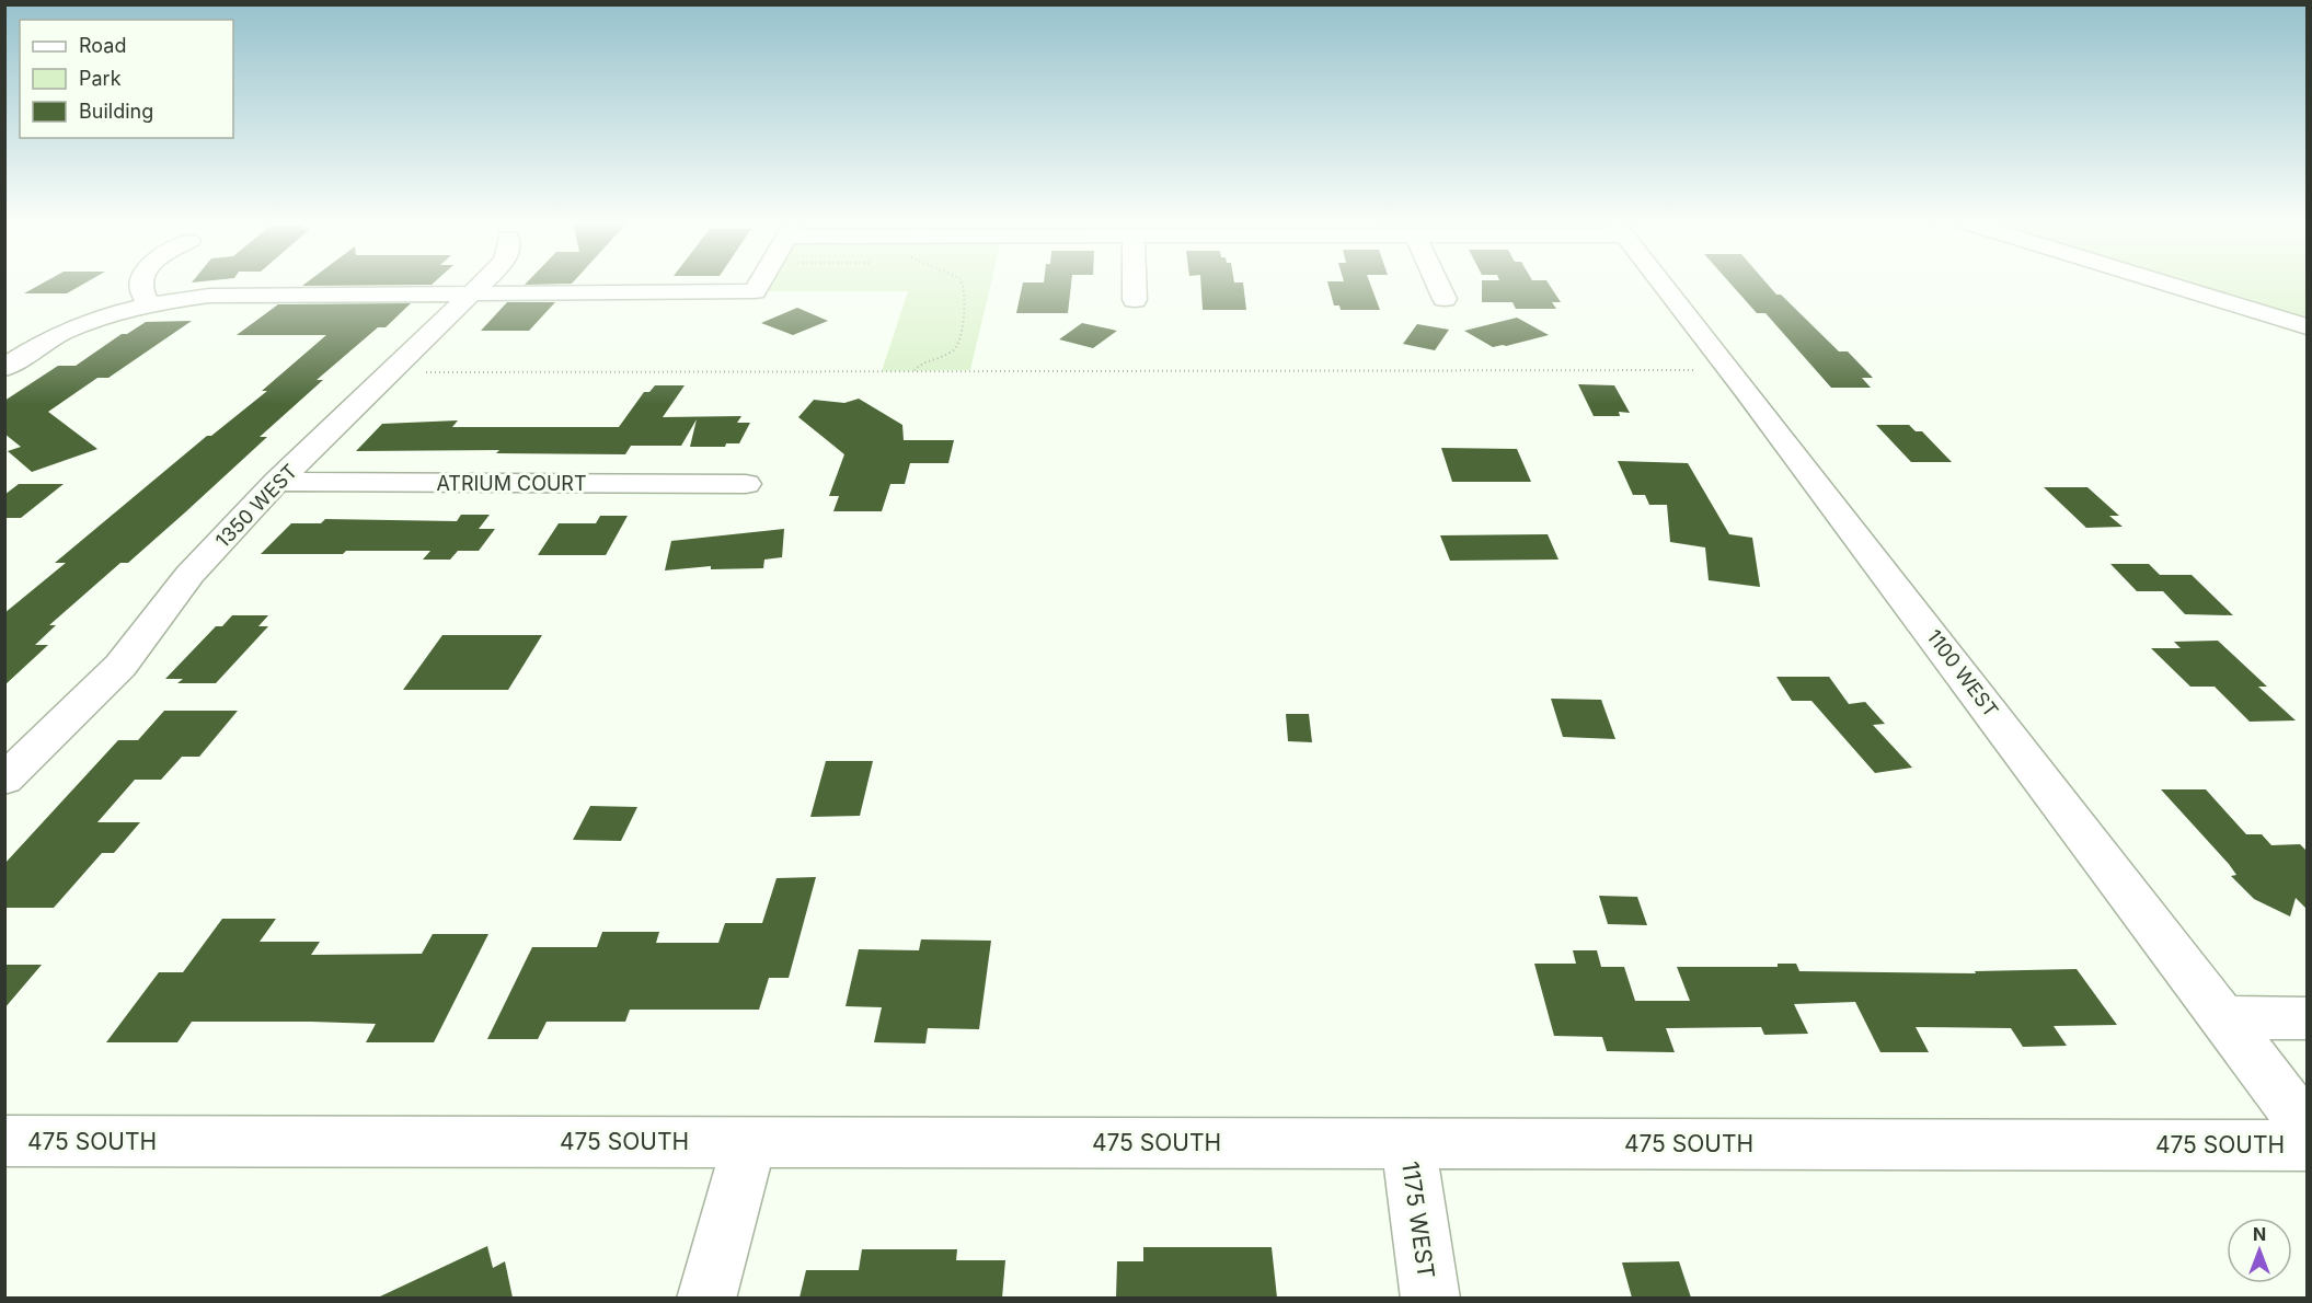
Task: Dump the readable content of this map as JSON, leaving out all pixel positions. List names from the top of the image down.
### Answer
{
  "streets": {
    "street": [
      "ATRIUM COURT",
      "1350 WEST",
      "1100 WEST",
      "475 SOUTH",
      "1175 WEST"
    ]
  },
  "crossings": [
    ["ATRIUM COURT", "1350 WEST"],
    ["475 SOUTH", "1175 WEST"]
  ],
  "legend": ["Road", "Park", "Building"],
  "north": "top"
}
